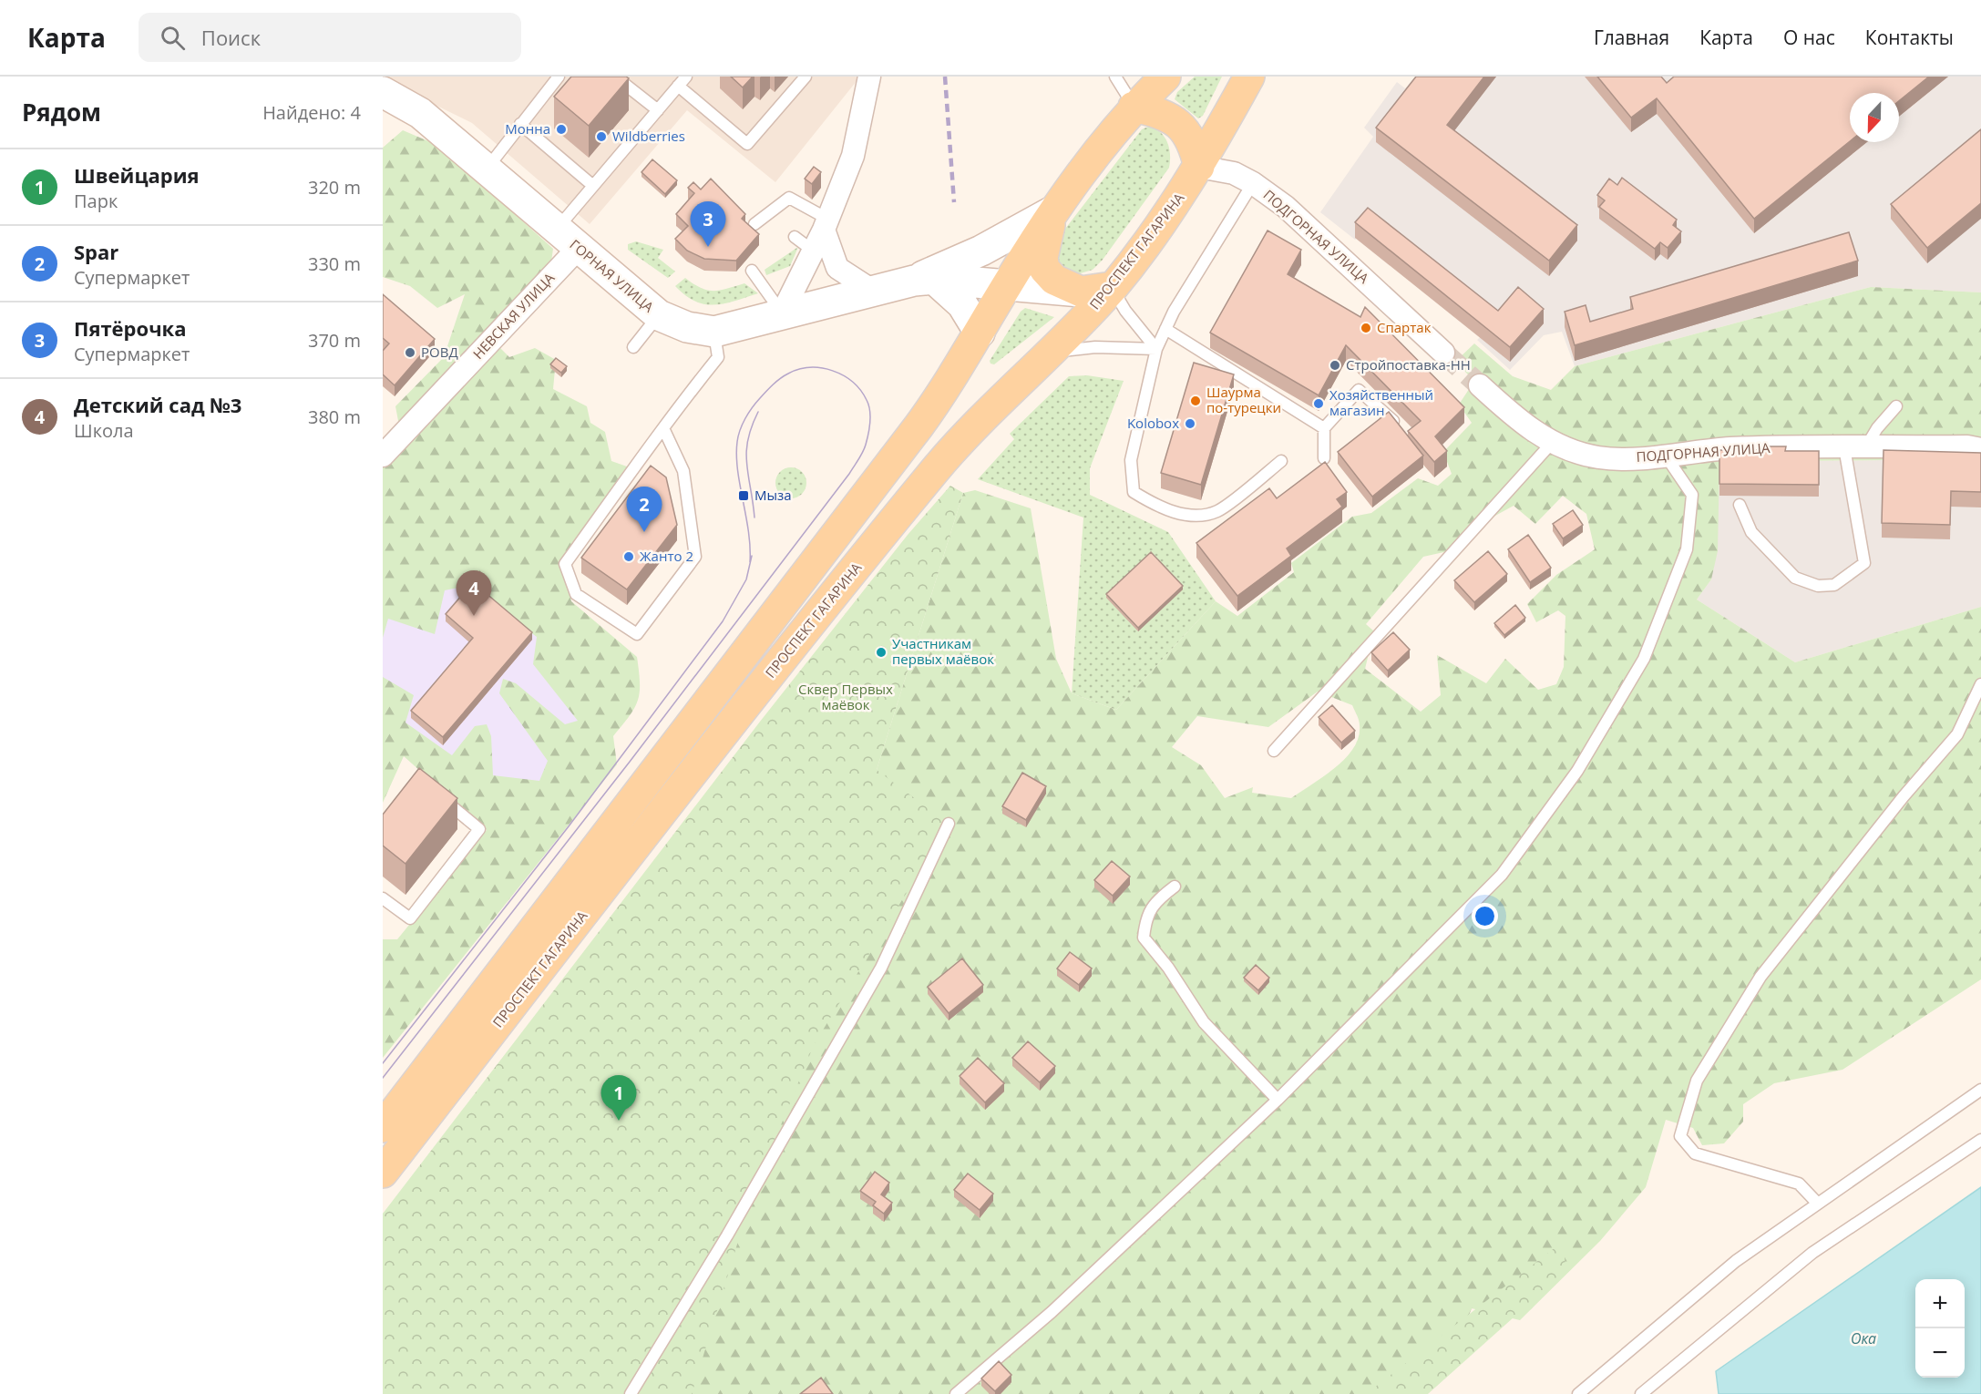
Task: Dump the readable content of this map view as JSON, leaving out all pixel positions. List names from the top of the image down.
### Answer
{
  "streets": {
    "main road": ["ПРОСПЕКТ ГАГАРИНА", "ГОРНАЯ УЛИЦА"],
    "street": ["ПОДГОРНАЯ УЛИЦА", "НЕВСКАЯ УЛИЦА"]
  },
  "crossings": [
    ["ПОДГОРНАЯ УЛИЦА", "ПРОСПЕКТ ГАГАРИНА"],
    ["ПРОСПЕКТ ГАГАРИНА", "ГОРНАЯ УЛИЦА"],
    ["ГОРНАЯ УЛИЦА", "НЕВСКАЯ УЛИЦА"]
  ],
  "water": ["Ока"],
  "parks": ["Сквер Первых маёвок"],
  "places": {
    "other": [
      "Монна",
      "Wildberries",
      "Спартак",
      "РОВД",
      "Стройпоставка-НН",
      "Шаурма по-турецки",
      "Хозяйственный магазин",
      "Kolobox",
      "Жанто 2",
      "Участникам первых маёвок"
    ],
    "transit": ["Мыза"]
  },
  "north": "bottom",
  "page": {
    "header": "Карта",
    "search": "Поиск",
    "nav": [
      "Главная",
      "Карта",
      "О нас",
      "Контакты"
    ],
    "heading": ["Рядом", "Найдено: 4"],
    "list": [
      {
        "mark": "1",
        "name": "Швейцария",
        "note": "Парк",
        "value": "320 m"
      },
      {
        "mark": "2",
        "name": "Spar",
        "note": "Супермаркет",
        "value": "330 m"
      },
      {
        "mark": "3",
        "name": "Пятёрочка",
        "note": "Супермаркет",
        "value": "370 m"
      },
      {
        "mark": "4",
        "name": "Детский сад №3",
        "note": "Школа",
        "value": "380 m"
      }
    ],
    "pins": [
      "3",
      "2",
      "4",
      "1"
    ],
    "map_buttons": ["+", "−"]
  }
}
